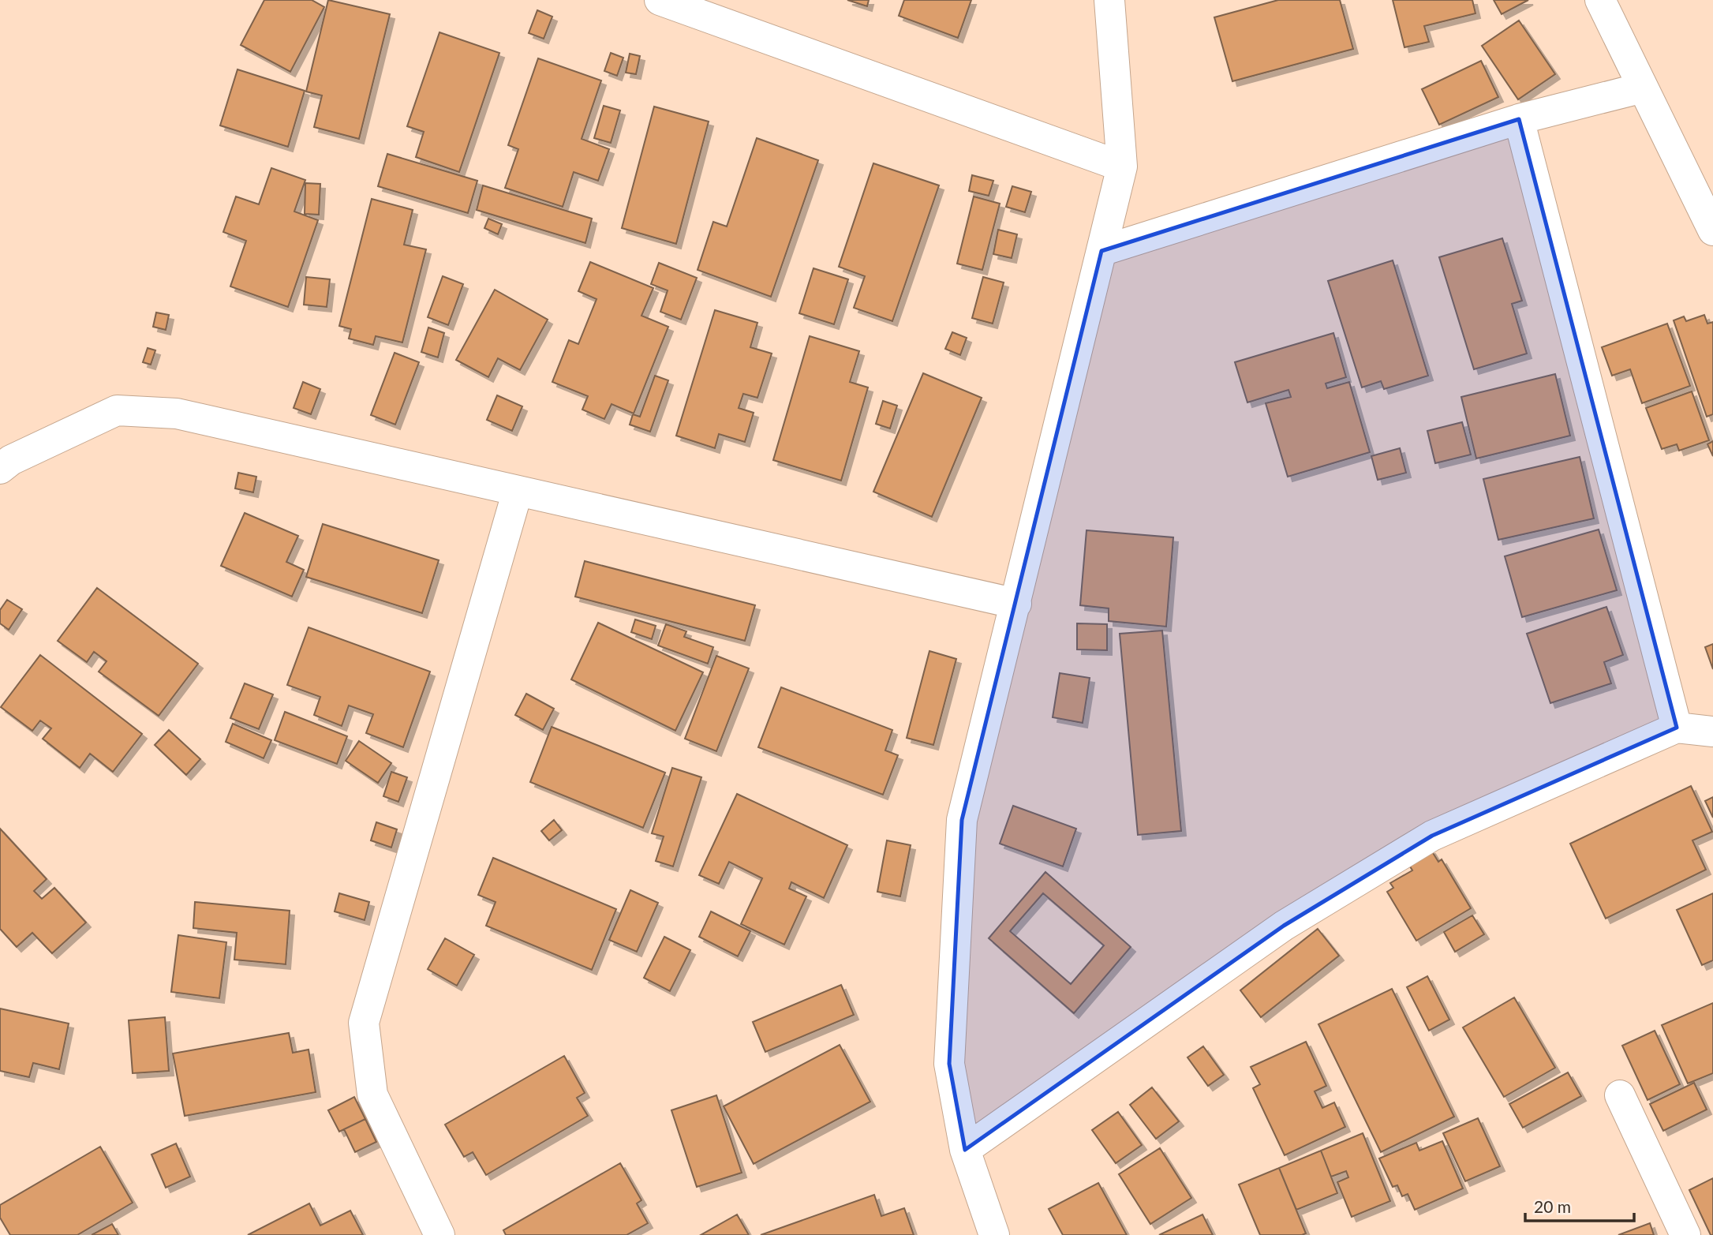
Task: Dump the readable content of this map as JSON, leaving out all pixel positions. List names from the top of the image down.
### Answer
{
  "scale_bar": "20 m"
}
